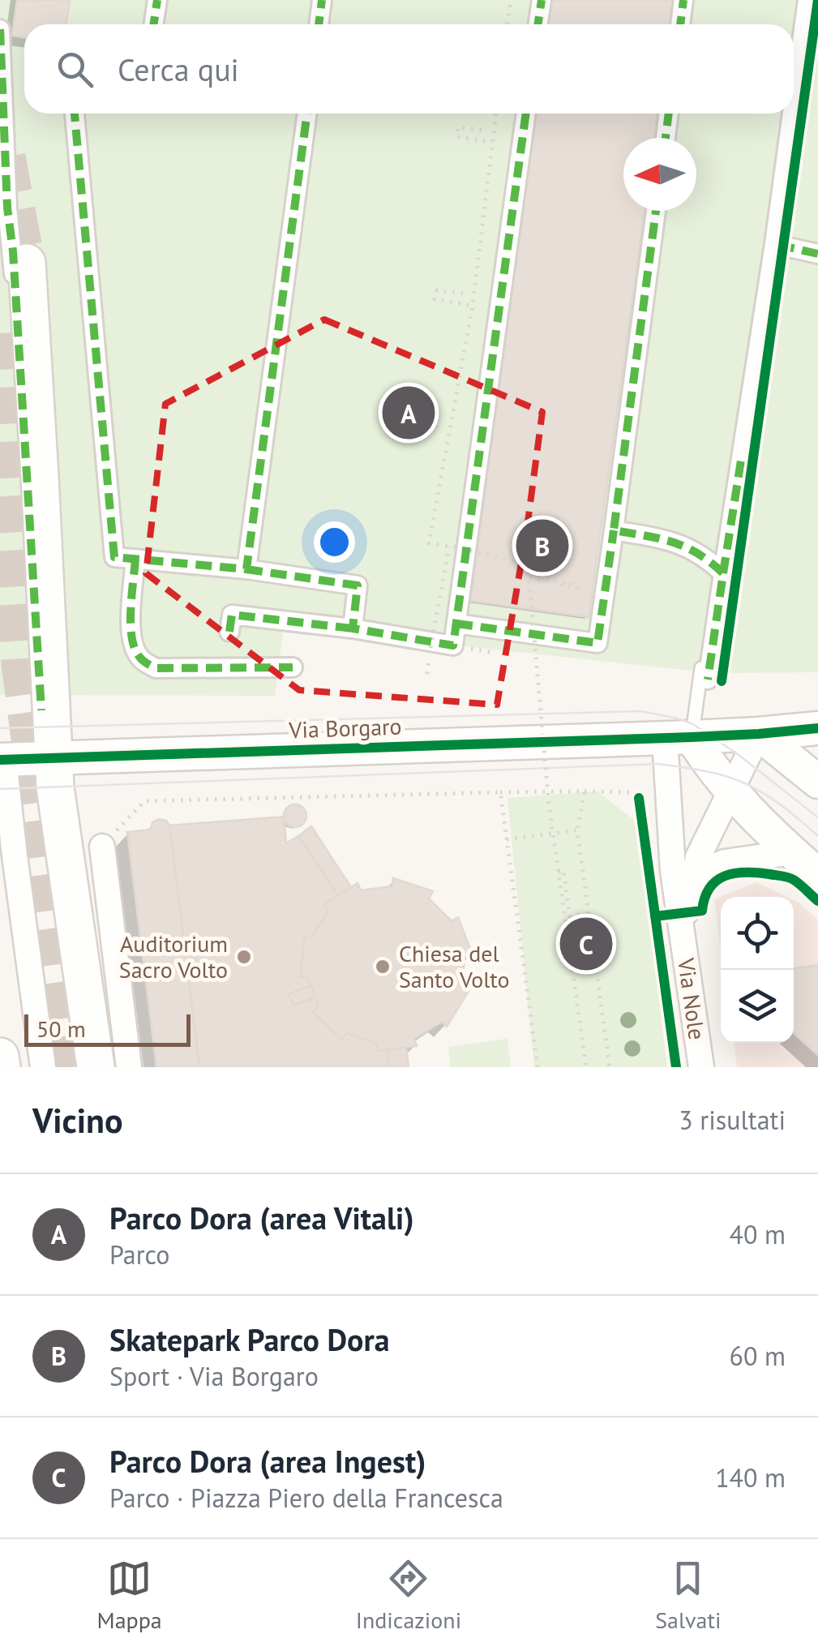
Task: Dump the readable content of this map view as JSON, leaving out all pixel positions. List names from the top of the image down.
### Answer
{
  "streets": {
    "street": ["Via Borgaro", "Via Nole"]
  },
  "crossings": [
    ["Via Borgaro", "Via Nole"]
  ],
  "places": ["Auditorium Sacro Volto", "Chiesa del Santo Volto"],
  "scale_bar": "50 m",
  "north": "left",
  "page": {
    "search": "Cerca qui",
    "pins": ["A", "B", "C"],
    "scale": "50 m",
    "heading": ["Vicino", "3 risultati"],
    "list": [
      {
        "mark": "A",
        "name": "Parco Dora (area Vitali)",
        "note": "Parco",
        "value": "40 m"
      },
      {
        "mark": "B",
        "name": "Skatepark Parco Dora",
        "note": "Sport · Via Borgaro",
        "value": "60 m"
      },
      {
        "mark": "C",
        "name": "Parco Dora (area Ingest)",
        "note": "Parco · Piazza Piero della Francesca",
        "value": "140 m"
      }
    ],
    "nav": ["Mappa", "Indicazioni", "Salvati"]
  }
}
